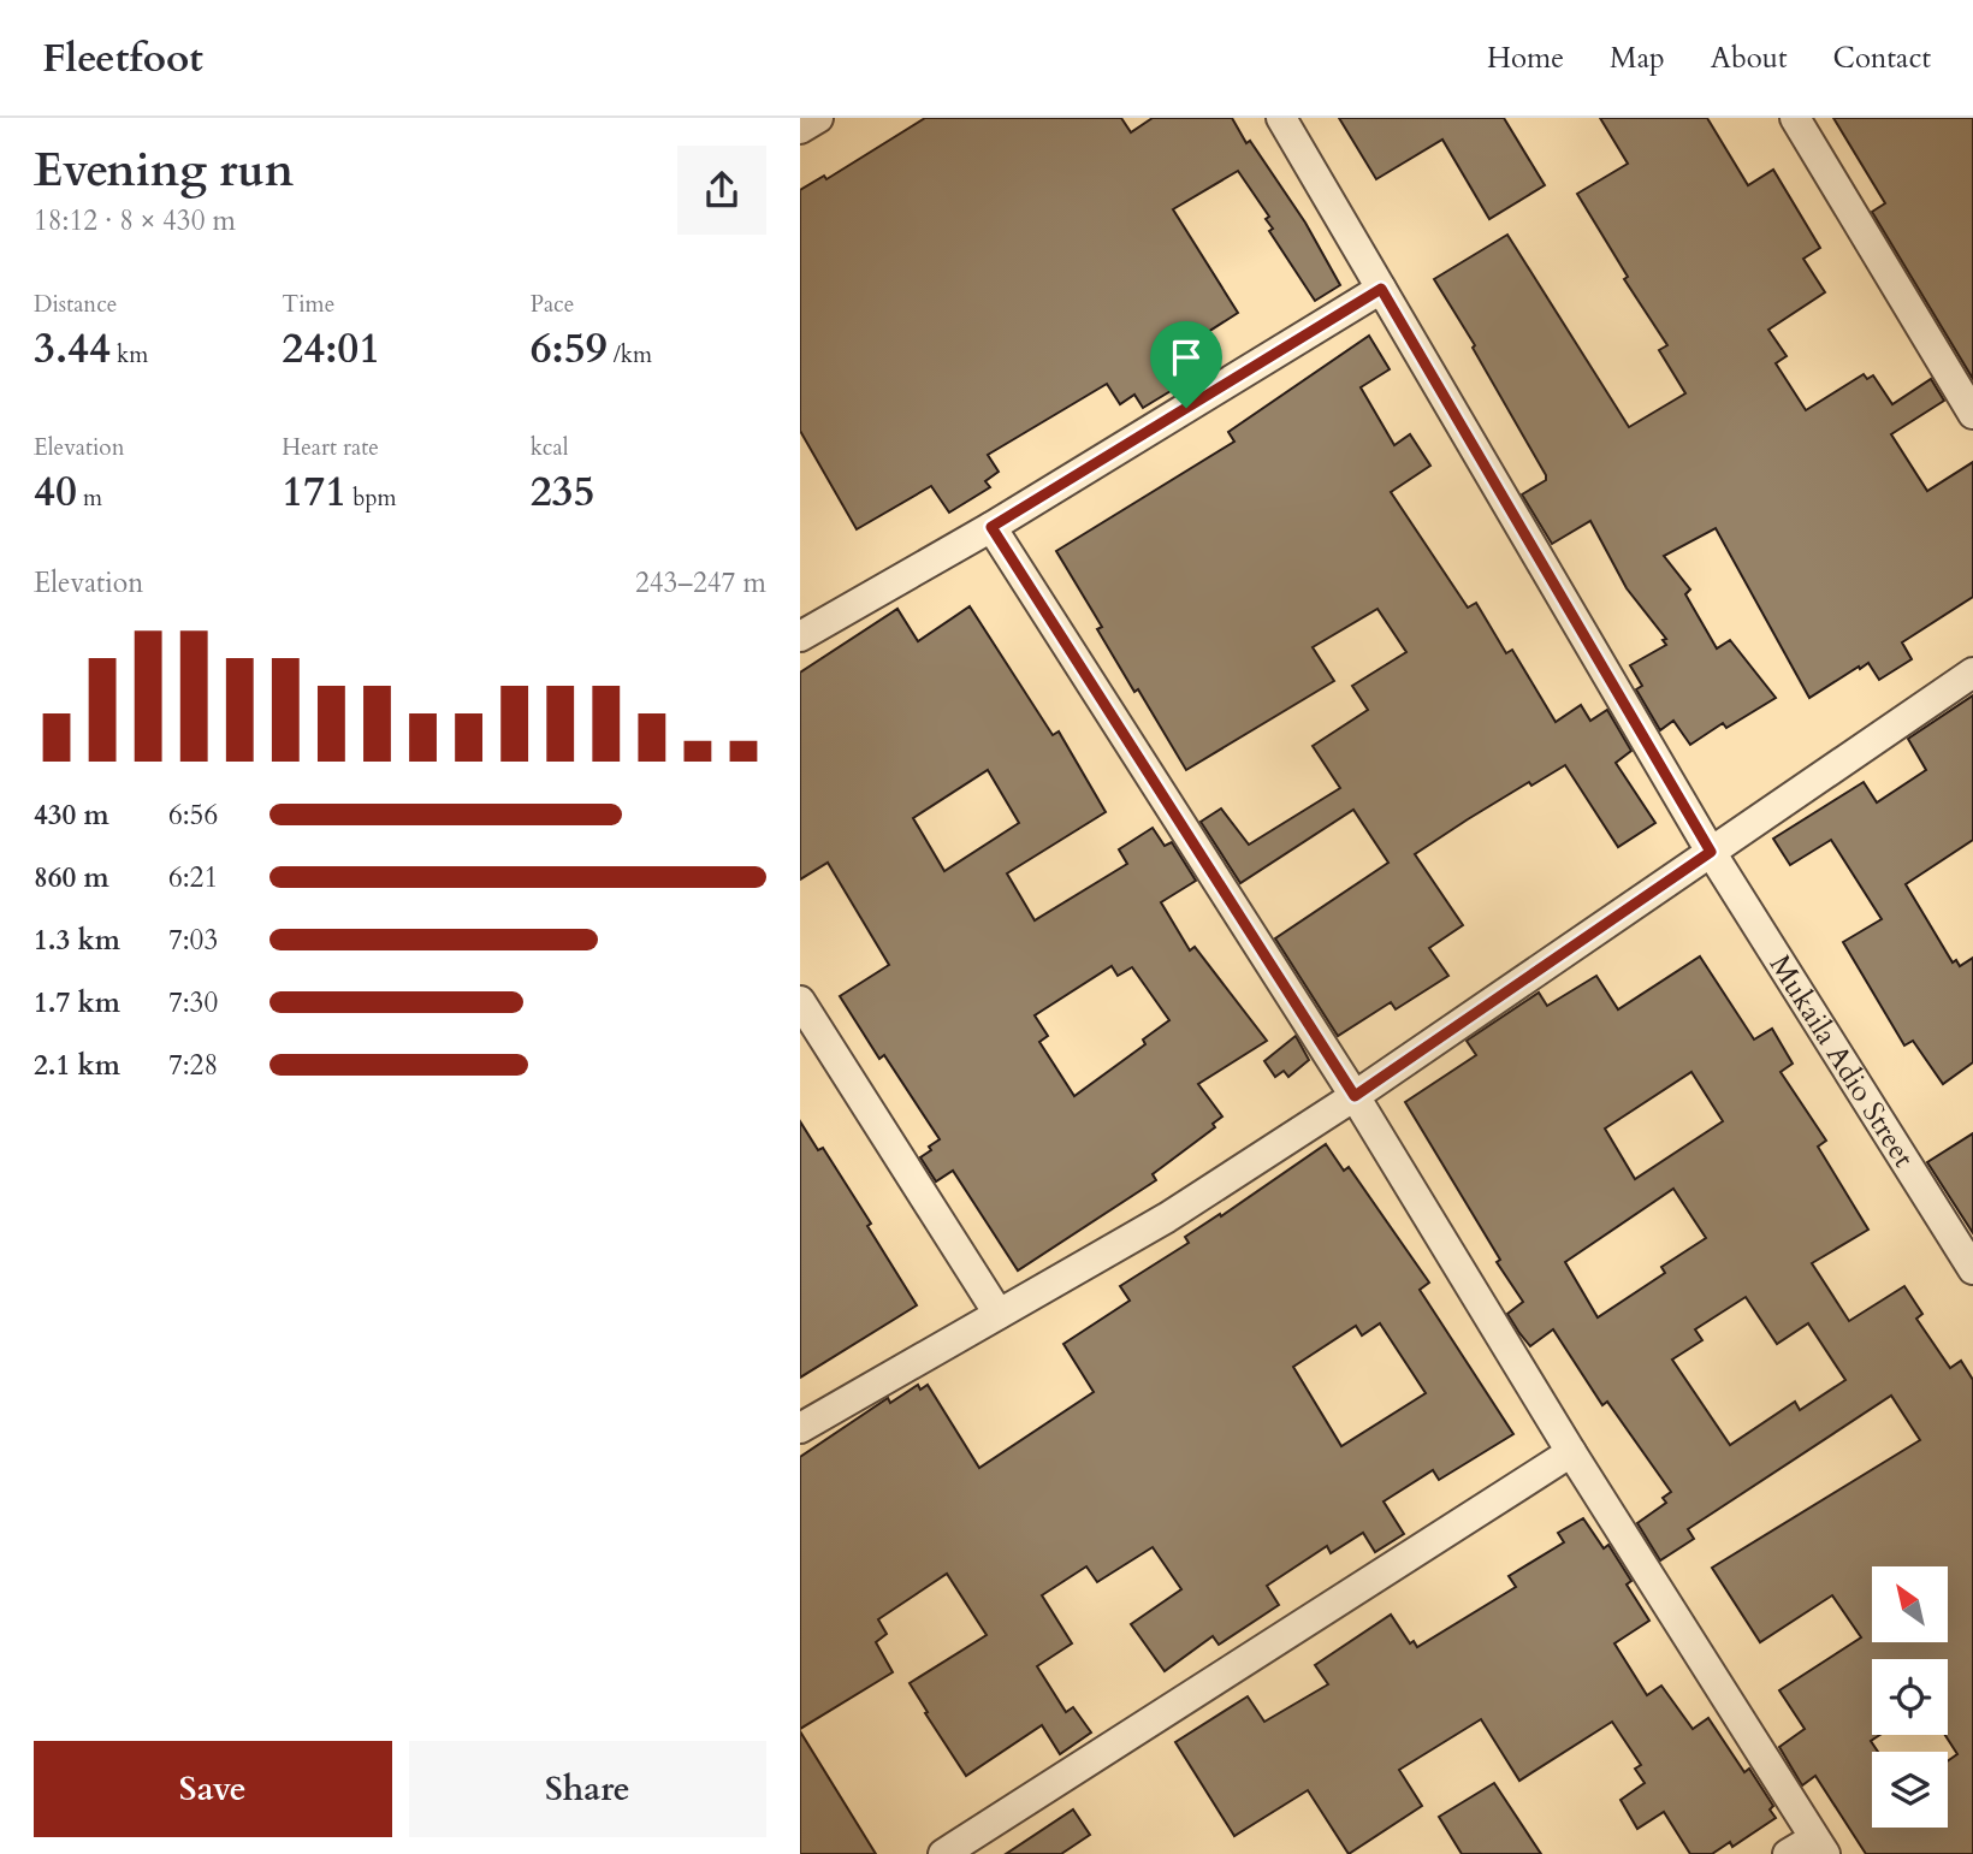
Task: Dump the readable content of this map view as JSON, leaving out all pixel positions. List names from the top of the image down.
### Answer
{
  "streets": {
    "street": ["Mukaila Adio Street"]
  },
  "north": "top left",
  "page": {
    "header": "Fleetfoot",
    "nav": [
      "Home",
      "Map",
      "About",
      "Contact"
    ],
    "heading": ["Evening run", "18:12 · 8 × 430 m"],
    "stats": [
      ["Distance", "3.44 km"],
      ["Time", "24:01"],
      ["Pace", "6:59 /km"],
      ["Elevation", "40 m"],
      ["Heart rate", "171 bpm"],
      ["kcal", "235"]
    ],
    "chart": ["Elevation", "243–247 m"],
    "list": [
      {
        "name": "430 m",
        "note": "6:56"
      },
      {
        "name": "860 m",
        "note": "6:21"
      },
      {
        "name": "1.3 km",
        "note": "7:03"
      },
      {
        "name": "1.7 km",
        "note": "7:30"
      },
      {
        "name": "2.1 km",
        "note": "7:28"
      }
    ],
    "buttons": ["Save", "Share"]
  }
}
